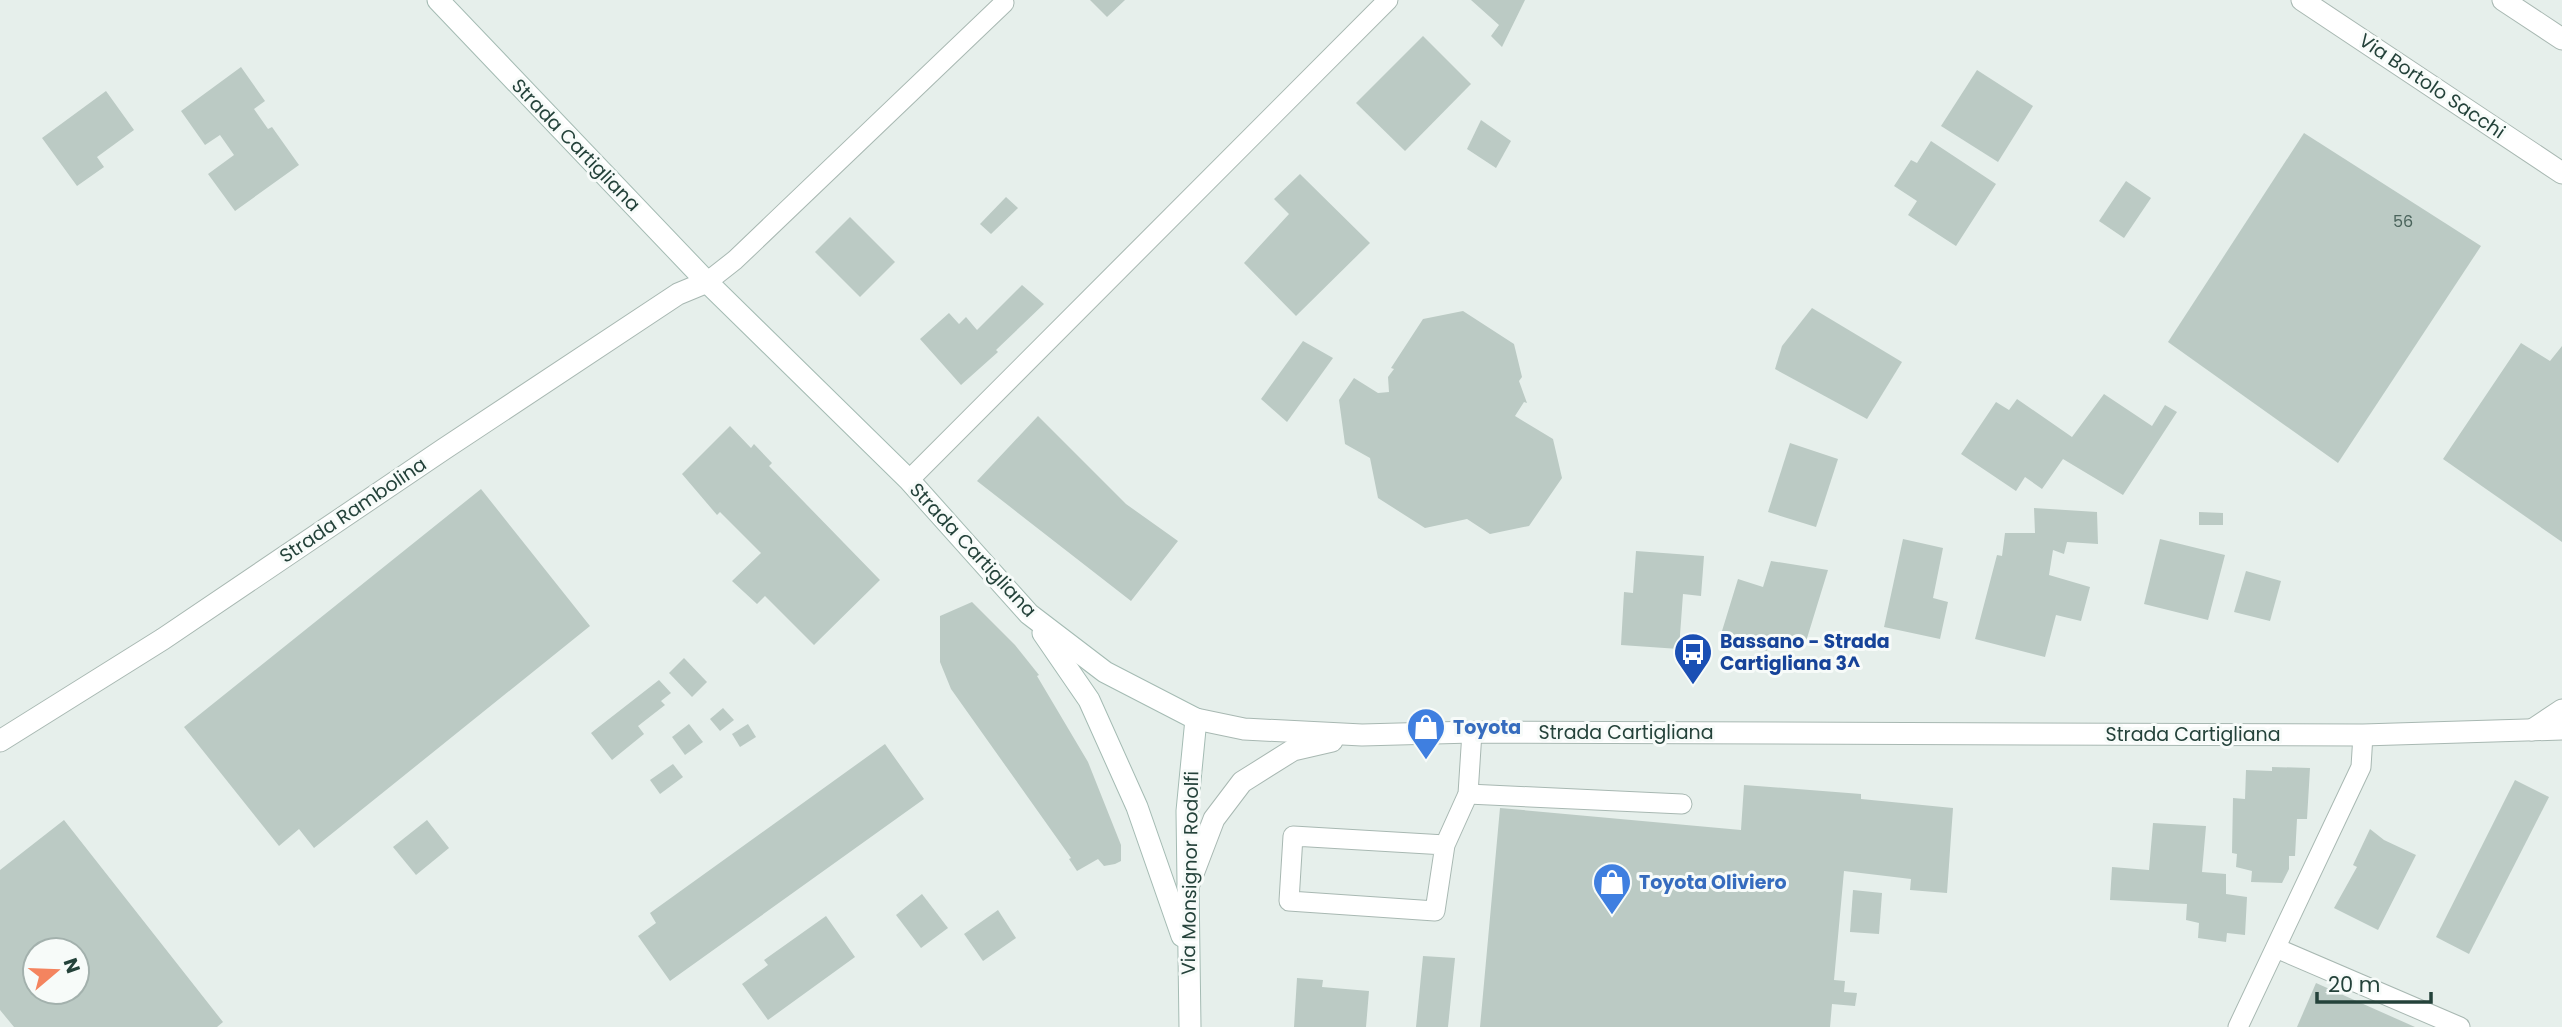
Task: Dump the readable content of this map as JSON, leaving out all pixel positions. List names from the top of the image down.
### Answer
{
  "streets": {
    "street": [
      "Via Bortolo Sacchi",
      "Strada Cartigliana",
      "Strada Rambolina",
      "Via Monsignor Rodolfi"
    ]
  },
  "crossings": [
    ["Strada Cartigliana", "Strada Rambolina"],
    ["Strada Cartigliana", "Via Monsignor Rodolfi"]
  ],
  "places": {
    "bus stop": ["Bassano - Strada Cartigliana 3^"],
    "shop": ["Toyota", "Toyota Oliviero"]
  },
  "house_numbers": ["56"],
  "scale_bar": "20 m",
  "north": "right"
}
